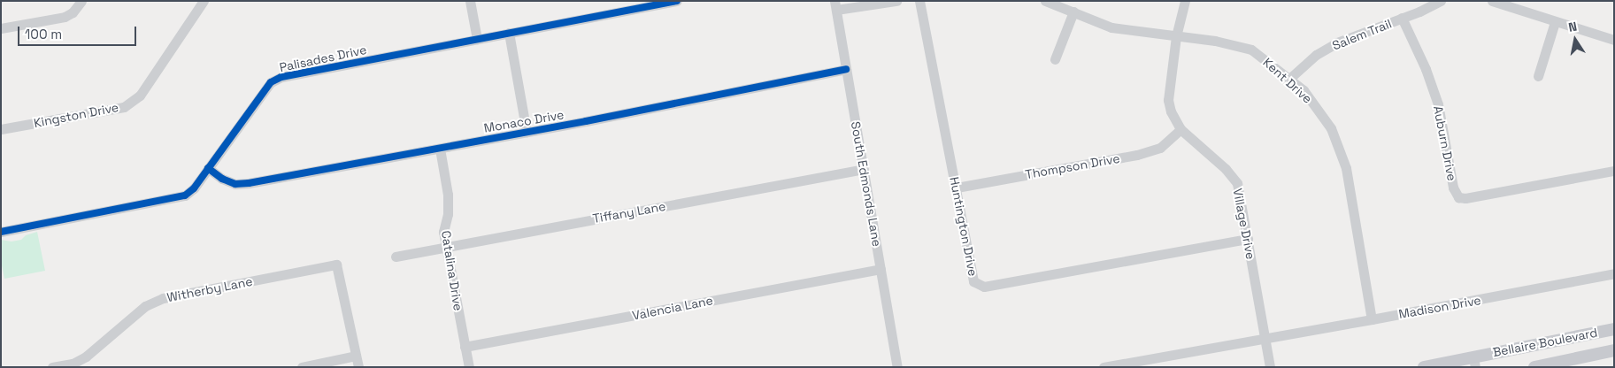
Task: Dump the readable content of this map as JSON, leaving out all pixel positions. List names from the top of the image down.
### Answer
{
  "streets": {
    "main road": ["Bellaire Boulevard"],
    "street": [
      "Salem Trail",
      "Palisades Drive",
      "Kent Drive",
      "Kingston Drive",
      "Monaco Drive",
      "Auburn Drive",
      "Thompson Drive",
      "South Edmonds Lane",
      "Tiffany Lane",
      "Village Drive",
      "Huntington Drive",
      "Catalina Drive",
      "Witherby Lane",
      "Madison Drive",
      "Valencia Lane"
    ]
  },
  "crossings": [
    ["Salem Trail", "Kent Drive"],
    ["Salem Trail", "Auburn Drive"],
    ["Palisades Drive", "Monaco Drive"],
    ["Kent Drive", "Village Drive"],
    ["Kent Drive", "Madison Drive"],
    ["Monaco Drive", "South Edmonds Lane"],
    ["Monaco Drive", "Catalina Drive"],
    ["Thompson Drive", "Village Drive"],
    ["Thompson Drive", "Huntington Drive"],
    ["South Edmonds Lane", "Tiffany Lane"],
    ["South Edmonds Lane", "Valencia Lane"],
    ["Tiffany Lane", "Catalina Drive"],
    ["Village Drive", "Huntington Drive"],
    ["Village Drive", "Madison Drive"],
    ["Catalina Drive", "Valencia Lane"]
  ],
  "scale_bar": "100 m",
  "north": "top"
}
